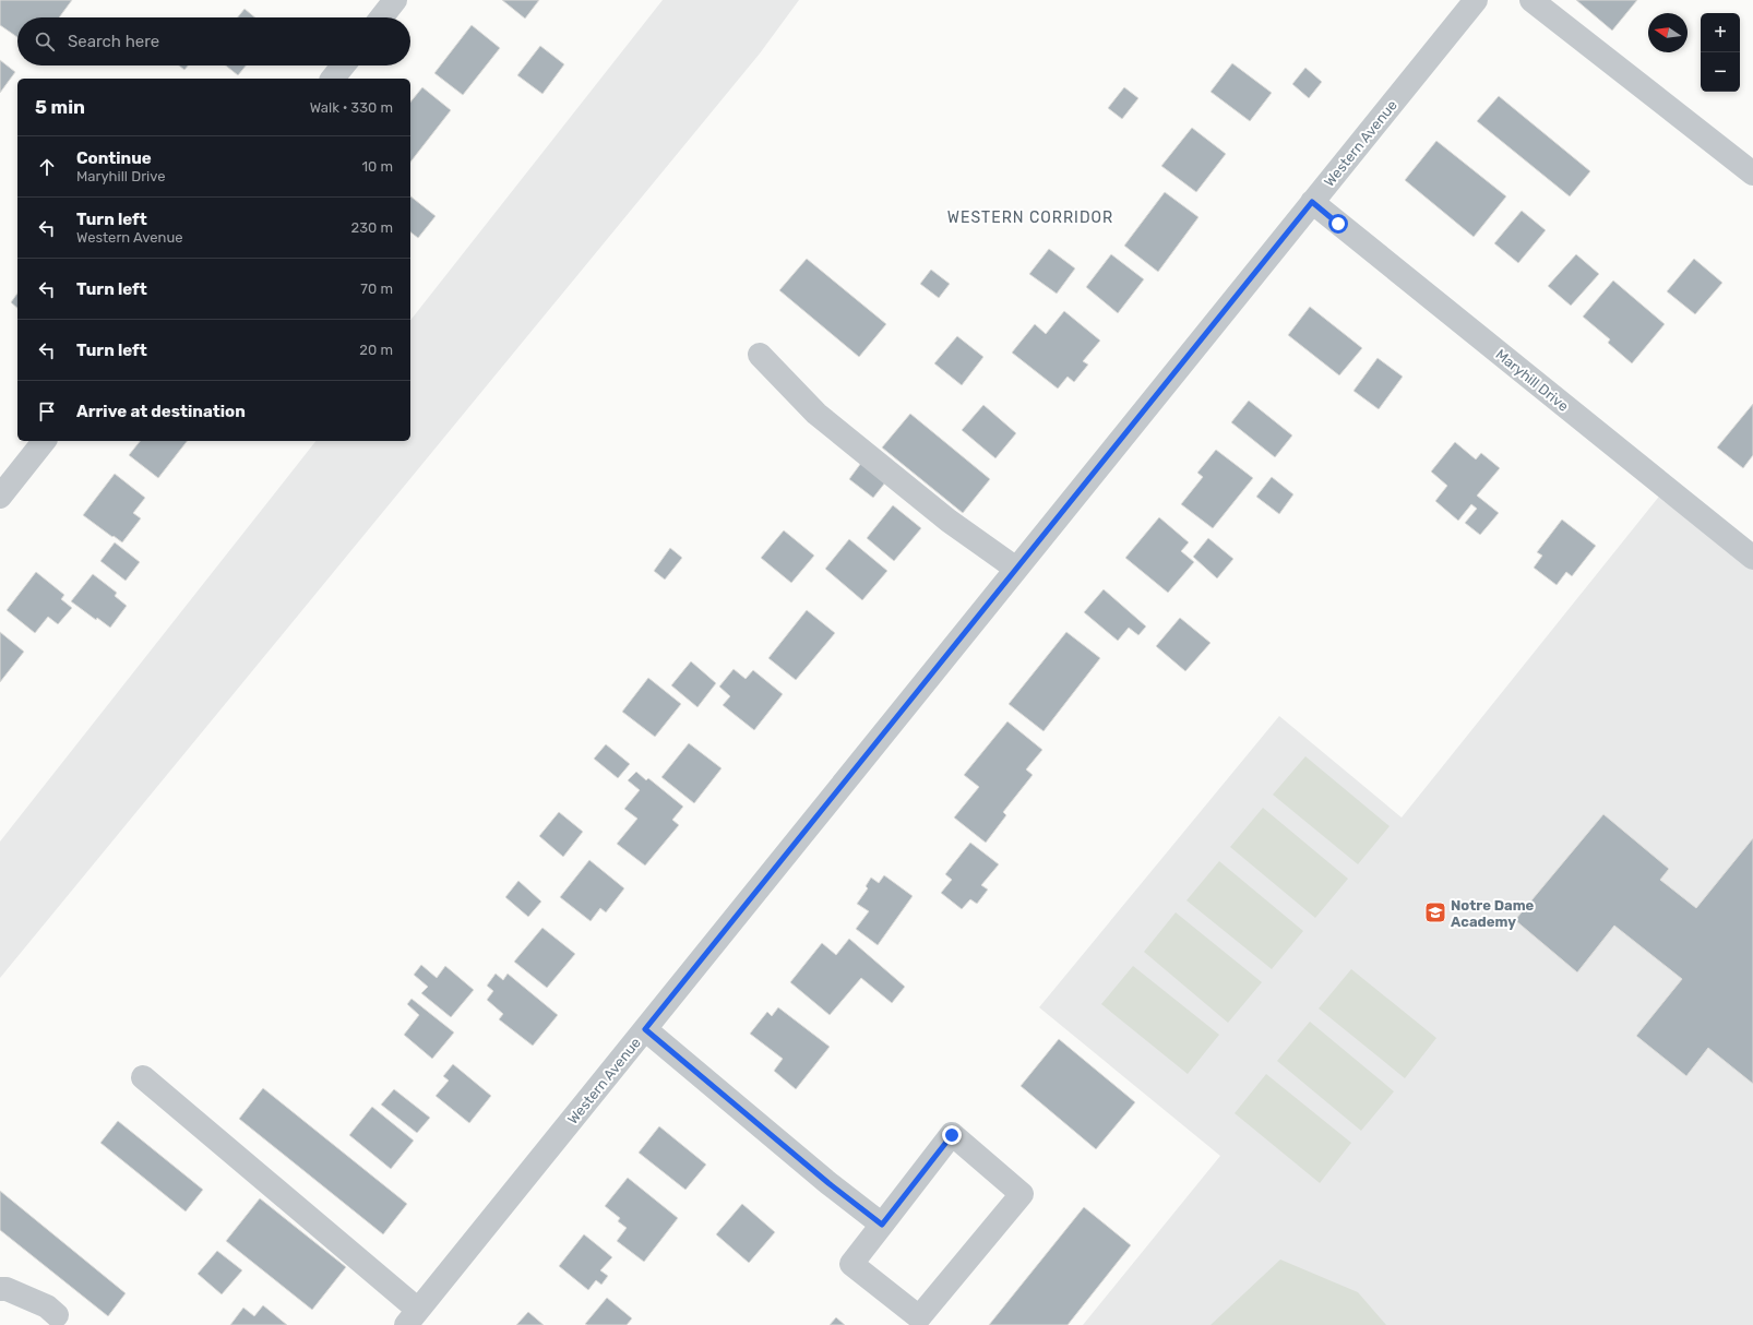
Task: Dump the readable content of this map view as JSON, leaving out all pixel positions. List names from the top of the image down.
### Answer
{
  "streets": {
    "street": ["Western Avenue", "Maryhill Drive"]
  },
  "crossings": [
    ["Western Avenue", "Maryhill Drive"]
  ],
  "districts": ["WESTERN CORRIDOR"],
  "places": {
    "school or university": ["Notre Dame Academy"]
  },
  "north": "left",
  "page": {
    "map_buttons": ["+", "−"],
    "search": "Search here",
    "heading": ["5 min", "Walk · 330 m"],
    "list": [
      ["Continue", "Maryhill Drive", "10 m"],
      ["Turn left", "Western Avenue", "230 m"],
      ["Turn left", "70 m"],
      ["Turn left", "20 m"],
      "Arrive at destination"
    ]
  }
}
